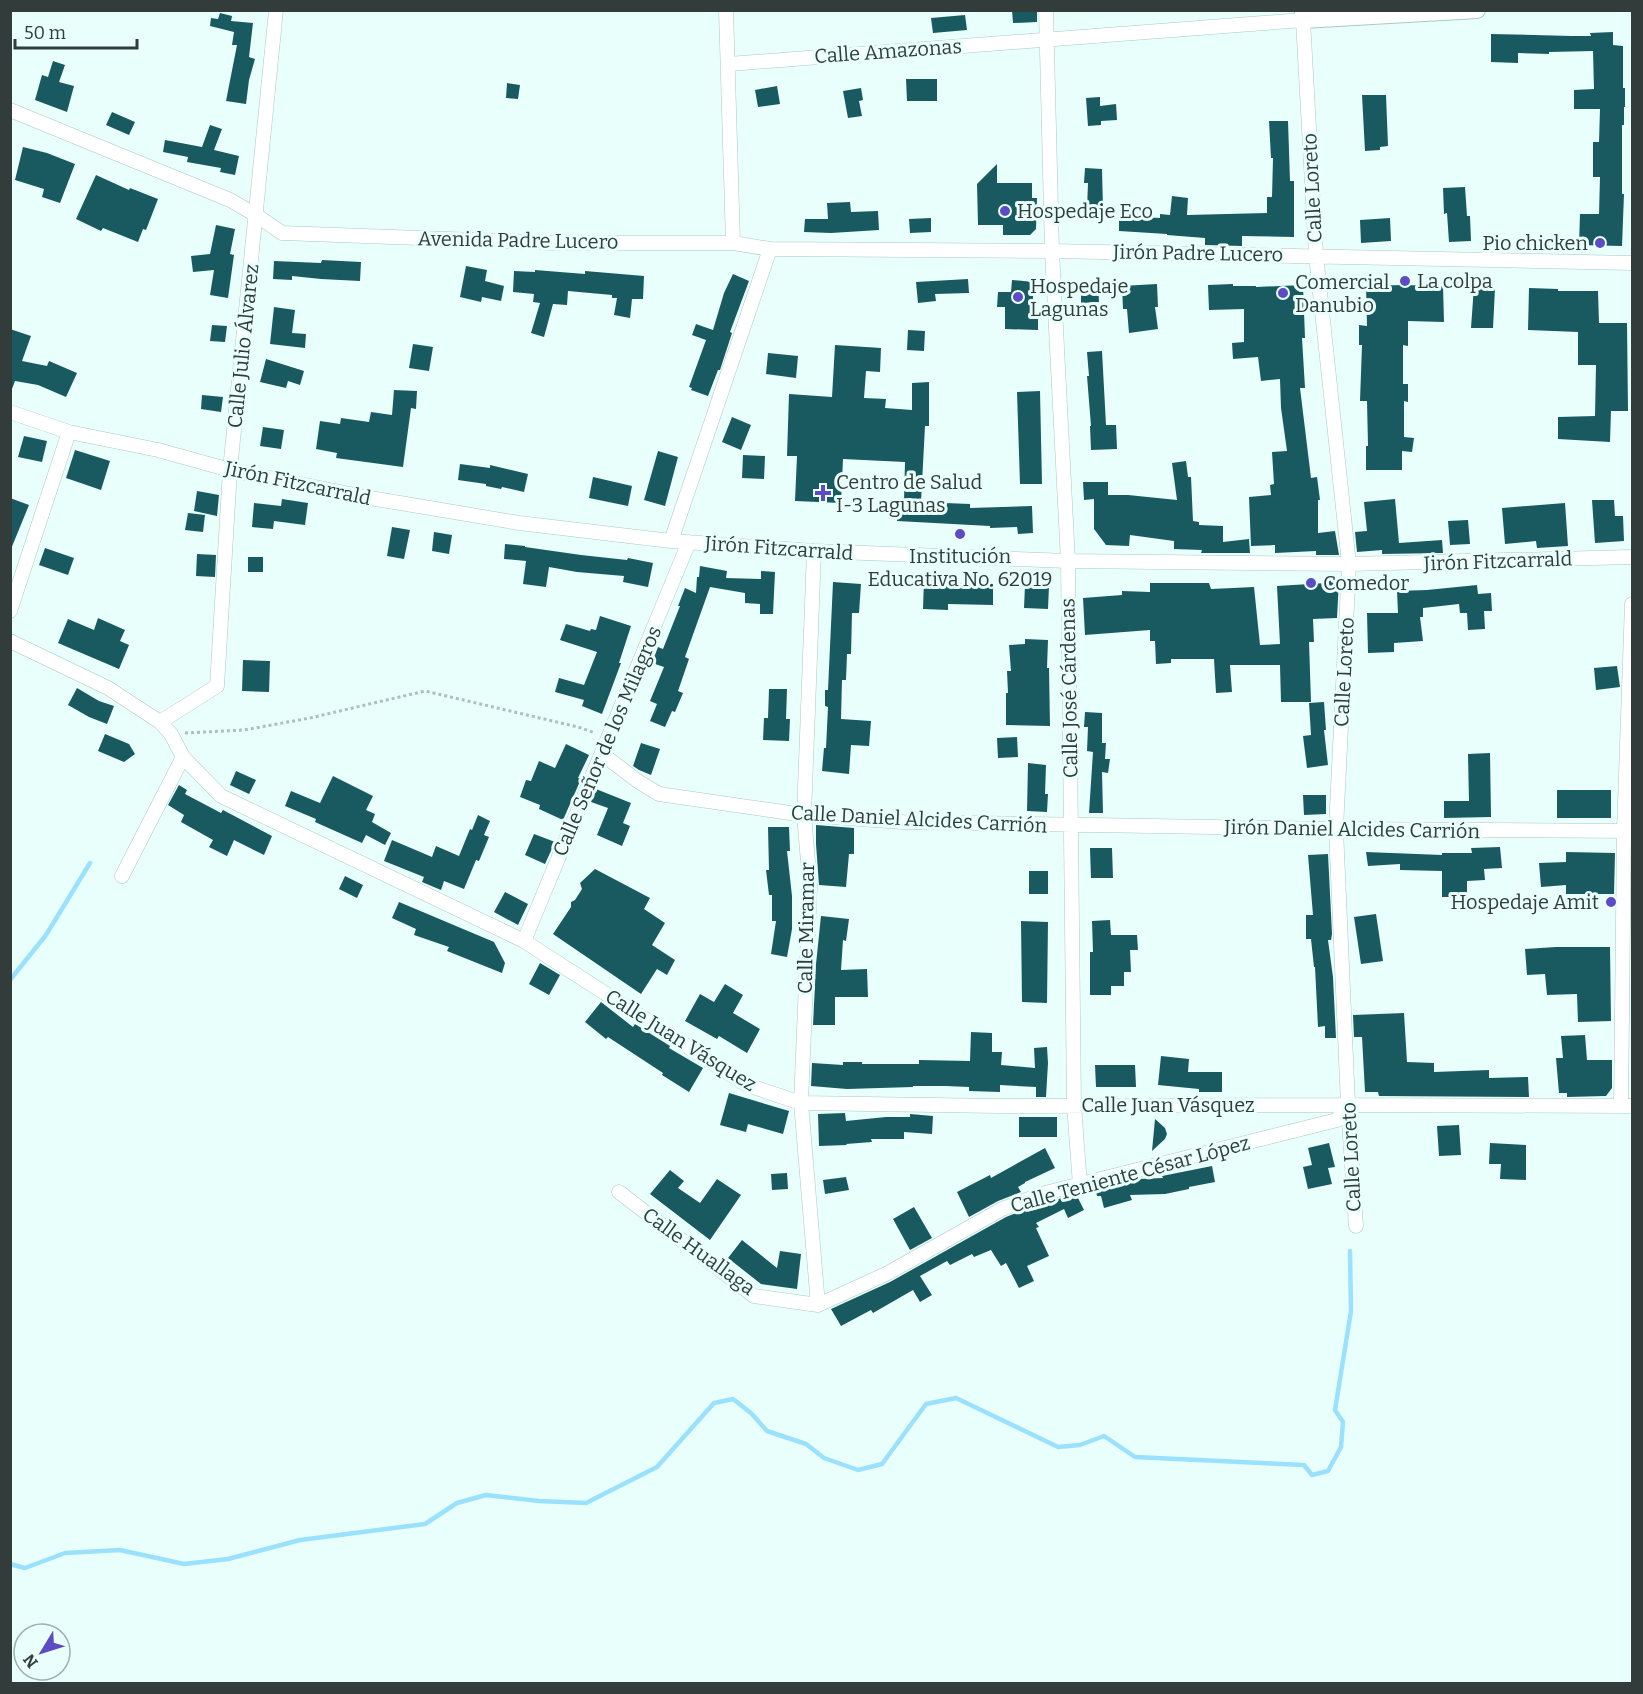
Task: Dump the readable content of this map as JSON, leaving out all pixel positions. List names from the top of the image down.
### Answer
{
  "streets": {
    "street": [
      "Calle Amazonas",
      "Calle Loreto",
      "Avenida Padre Lucero",
      "Jirón Padre Lucero",
      "Calle Julio Álvarez",
      "Jirón Fitzcarrald",
      "Calle José Cárdenas",
      "Calle Señor de los Milagros",
      "Calle Daniel Alcides Carrión",
      "Jirón Daniel Alcides Carrión",
      "Calle Miramar",
      "Calle Juan Vásquez",
      "Calle Teniente César López",
      "Calle Huallaga"
    ]
  },
  "crossings": [
    ["Calle Amazonas", "Calle Loreto"],
    ["Calle Amazonas", "Calle José Cárdenas"],
    ["Calle Loreto", "Jirón Padre Lucero"],
    ["Calle Loreto", "Jirón Fitzcarrald"],
    ["Calle Loreto", "Jirón Daniel Alcides Carrión"],
    ["Calle Loreto", "Calle Juan Vásquez"],
    ["Calle Loreto", "Calle Teniente César López"],
    ["Avenida Padre Lucero", "Jirón Padre Lucero"],
    ["Avenida Padre Lucero", "Calle Julio Álvarez"],
    ["Avenida Padre Lucero", "Calle José Cárdenas"],
    ["Jirón Padre Lucero", "Calle José Cárdenas"],
    ["Calle Julio Álvarez", "Jirón Fitzcarrald"],
    ["Calle Julio Álvarez", "Calle Juan Vásquez"],
    ["Jirón Fitzcarrald", "Calle José Cárdenas"],
    ["Jirón Fitzcarrald", "Calle Señor de los Milagros"],
    ["Jirón Fitzcarrald", "Calle Miramar"],
    ["Calle José Cárdenas", "Calle Daniel Alcides Carrión"],
    ["Calle José Cárdenas", "Jirón Daniel Alcides Carrión"],
    ["Calle José Cárdenas", "Calle Juan Vásquez"],
    ["Calle José Cárdenas", "Calle Teniente César López"],
    ["Calle Señor de los Milagros", "Calle Daniel Alcides Carrión"],
    ["Calle Señor de los Milagros", "Calle Juan Vásquez"],
    ["Calle Daniel Alcides Carrión", "Jirón Daniel Alcides Carrión"],
    ["Calle Daniel Alcides Carrión", "Calle Miramar"],
    ["Calle Miramar", "Calle Juan Vásquez"],
    ["Calle Miramar", "Calle Teniente César López"],
    ["Calle Miramar", "Calle Huallaga"],
    ["Calle Juan Vásquez", "Calle Teniente César López"],
    ["Calle Teniente César López", "Calle Huallaga"]
  ],
  "places": {
    "other": [
      "Hospedaje Eco",
      "Pio chicken",
      "La colpa",
      "Comercial Danubio",
      "Hospedaje Lagunas",
      "Institución Educativa No. 62019",
      "Comedor",
      "Hospedaje Amit"
    ],
    "health": ["Centro de Salud I-3 Lagunas"]
  },
  "scale_bar": "50 m",
  "north": "bottom left"
}
